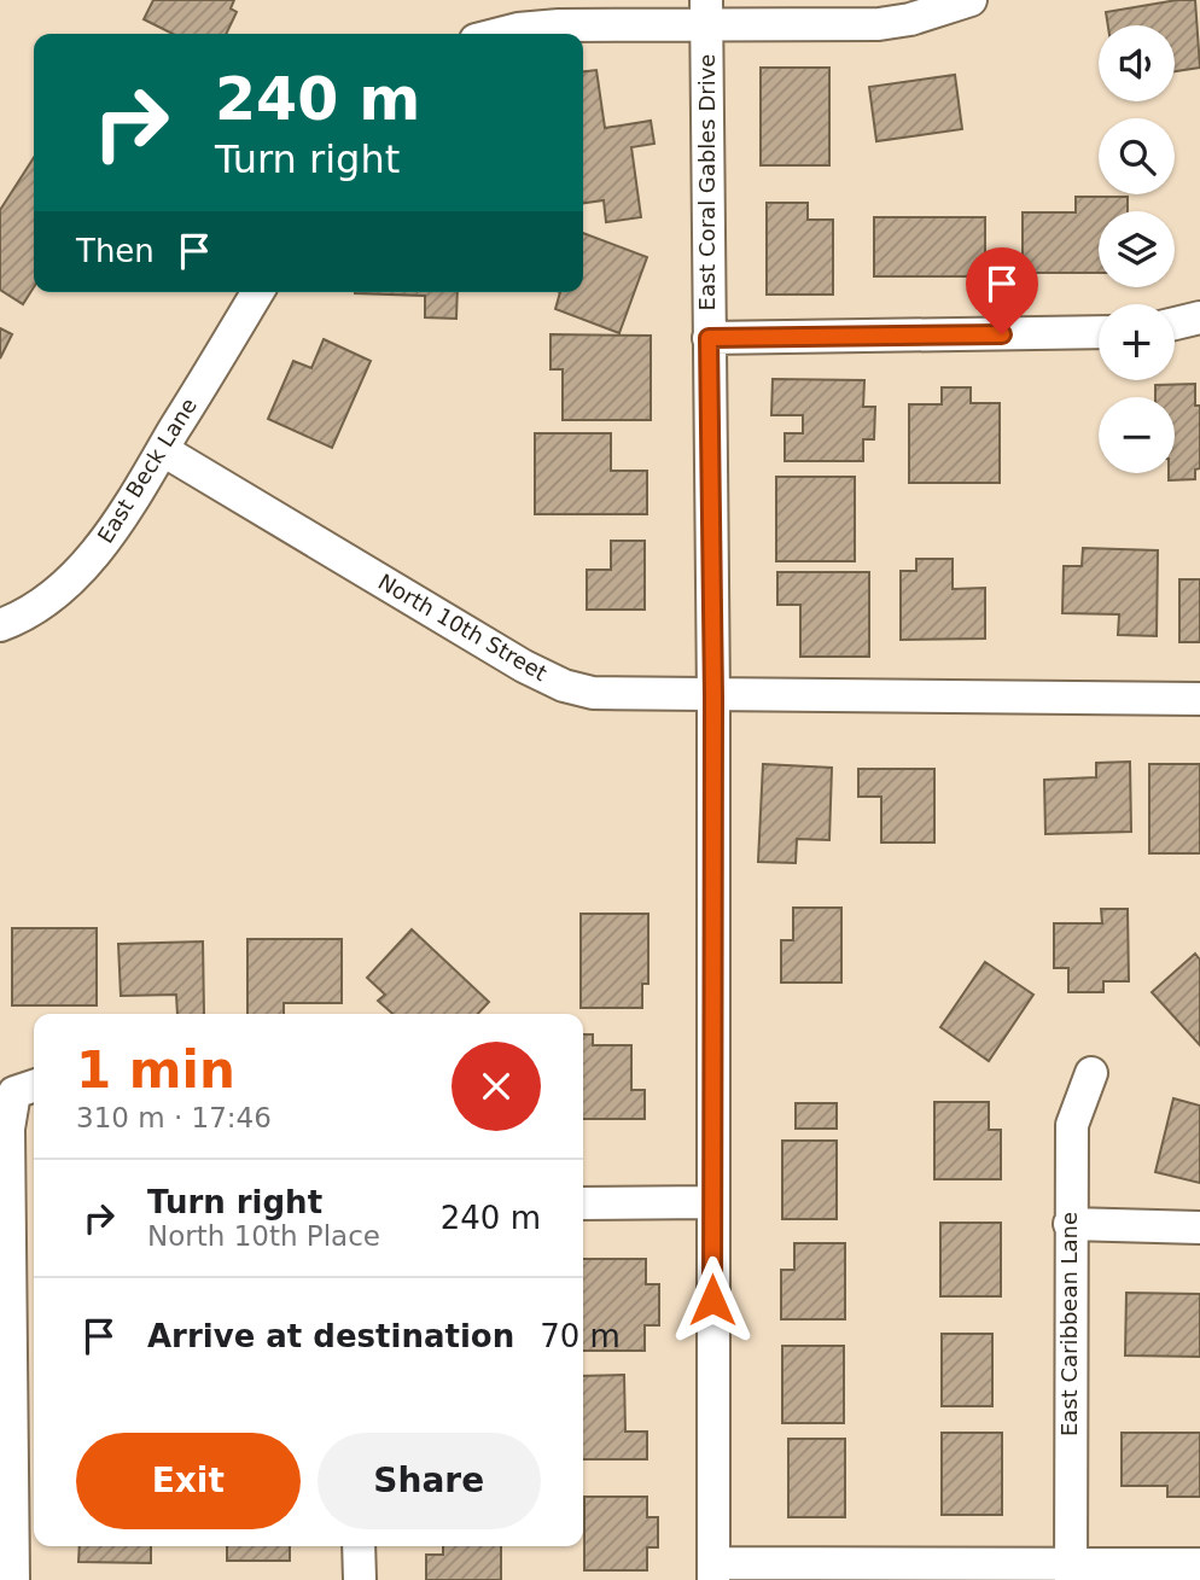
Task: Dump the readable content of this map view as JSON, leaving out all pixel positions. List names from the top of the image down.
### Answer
{
  "streets": {
    "street": [
      "East Coral Gables Drive",
      "East Beck Lane",
      "North 10th Street",
      "East Caribbean Lane"
    ]
  },
  "crossings": [
    ["East Coral Gables Drive", "North 10th Street"],
    ["East Beck Lane", "North 10th Street"]
  ],
  "page": {
    "map_buttons": ["+", "−"],
    "turn": ["240 m", "Turn right"],
    "then": "Then",
    "heading": ["1 min", "310 m · 17:46"],
    "list": [
      {
        "name": "Turn right",
        "note": "North 10th Place",
        "value": "240 m"
      },
      {
        "name": "Arrive at destination",
        "value": "70 m"
      }
    ],
    "buttons": ["Exit", "Share"]
  }
}
